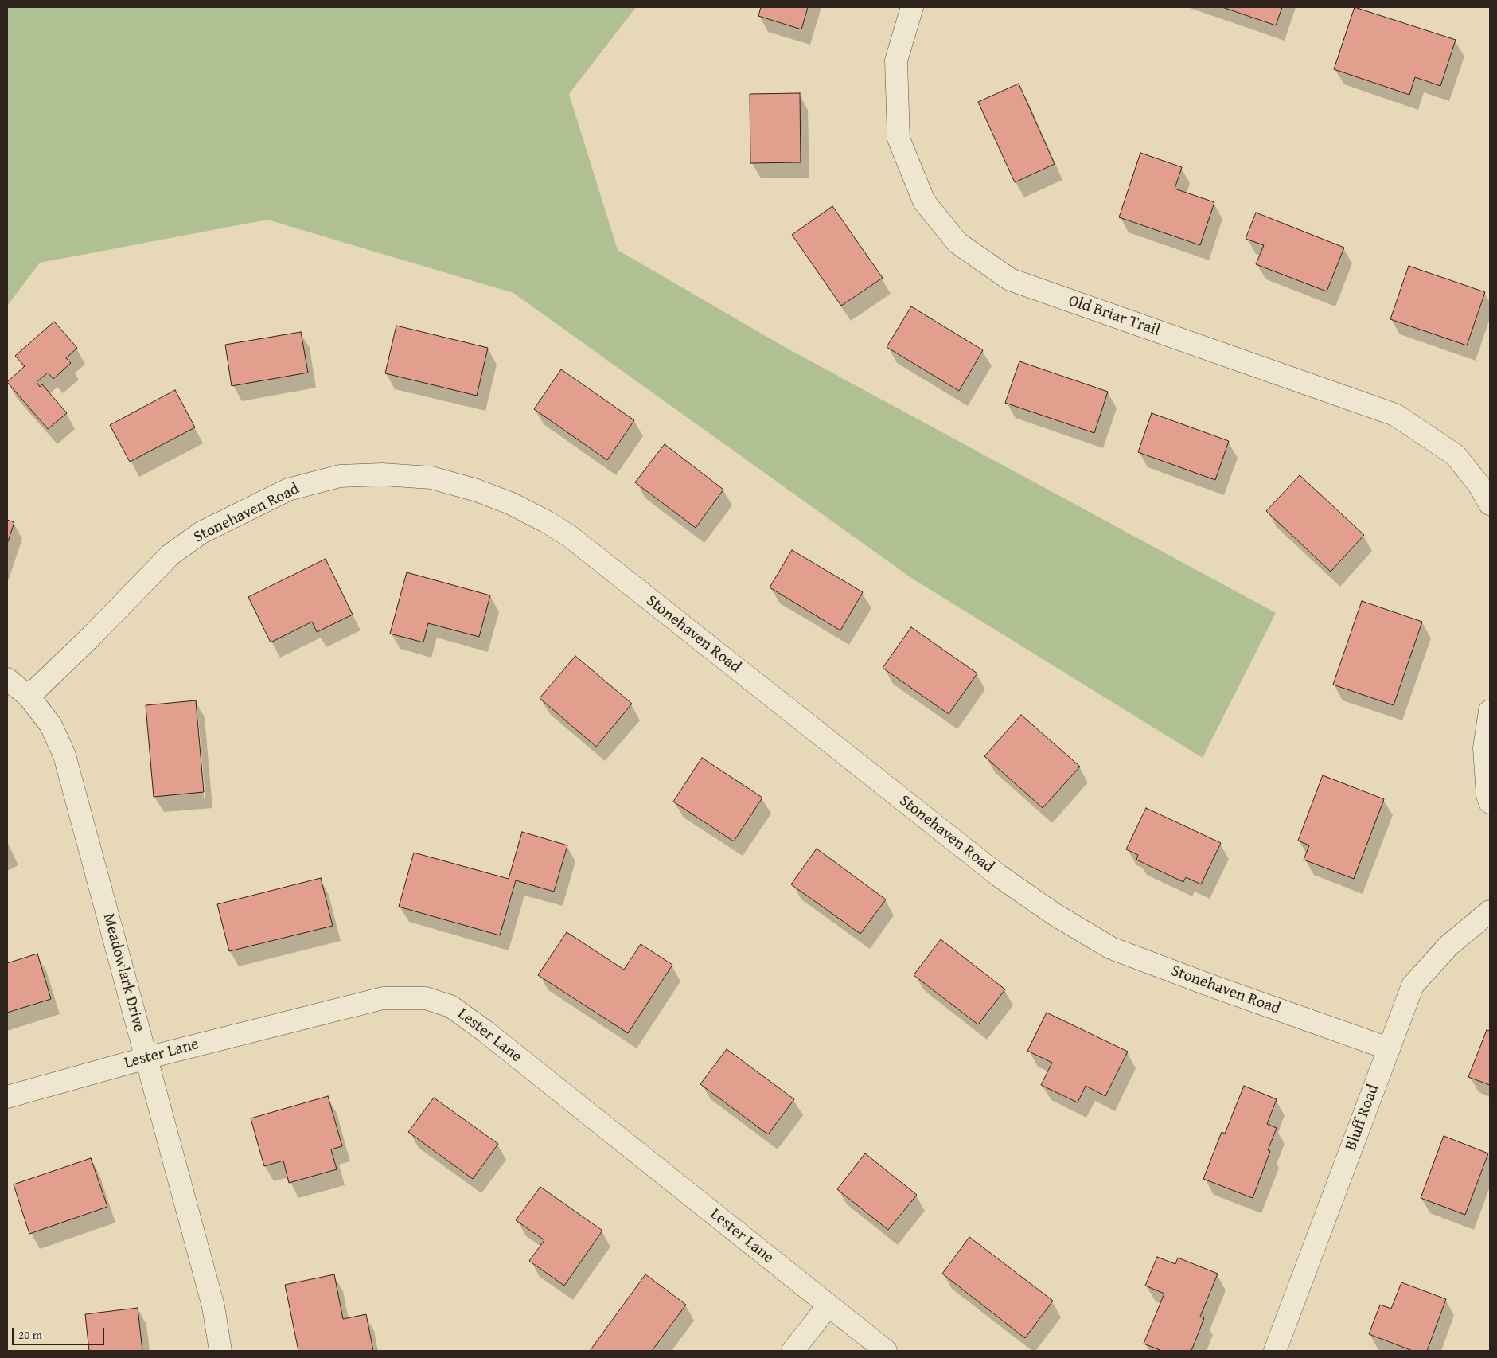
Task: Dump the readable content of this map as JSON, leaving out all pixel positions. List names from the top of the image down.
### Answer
{
  "streets": {
    "street": [
      "Old Briar Trail",
      "Stonehaven Road",
      "Meadowlark Drive",
      "Lester Lane",
      "Bluff Road"
    ]
  },
  "crossings": [
    ["Stonehaven Road", "Meadowlark Drive"],
    ["Stonehaven Road", "Bluff Road"],
    ["Meadowlark Drive", "Lester Lane"]
  ],
  "scale_bar": "20 m"
}
